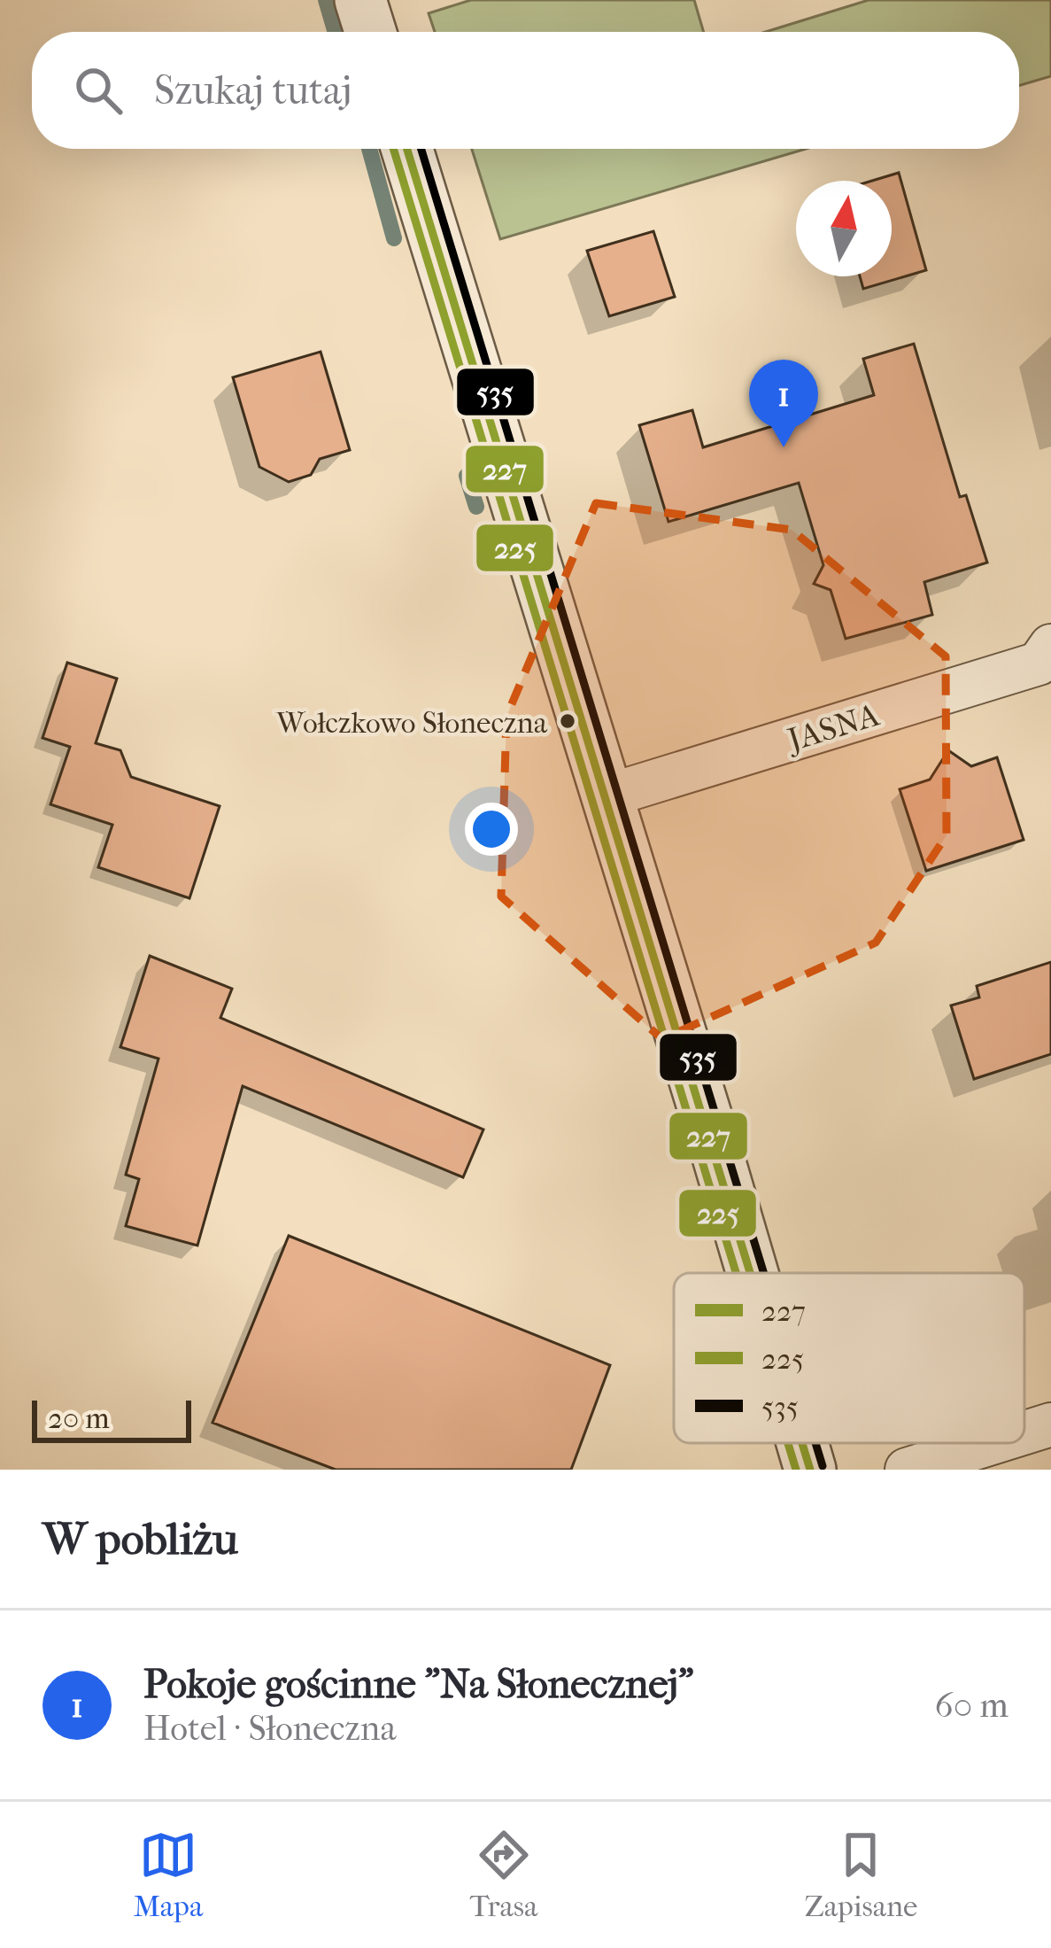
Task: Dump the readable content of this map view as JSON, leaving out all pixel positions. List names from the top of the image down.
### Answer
{
  "streets": {
    "street": ["JASNA"]
  },
  "places": ["Wołczkowo Słoneczna"],
  "lines": ["transit line 227", "transit line 225", "transit line 535"],
  "legend": ["227", "225", "535"],
  "scale_bar": "20 m",
  "north": "top",
  "page": {
    "search": "Szukaj tutaj",
    "pins": "1",
    "scale": "20 m",
    "heading": "W pobliżu",
    "list": [
      {
        "mark": "1",
        "name": "Pokoje gościnne \"Na Słonecznej\"",
        "note": "Hotel · Słoneczna",
        "value": "60 m"
      }
    ],
    "nav": ["Mapa", "Trasa", "Zapisane"]
  }
}
